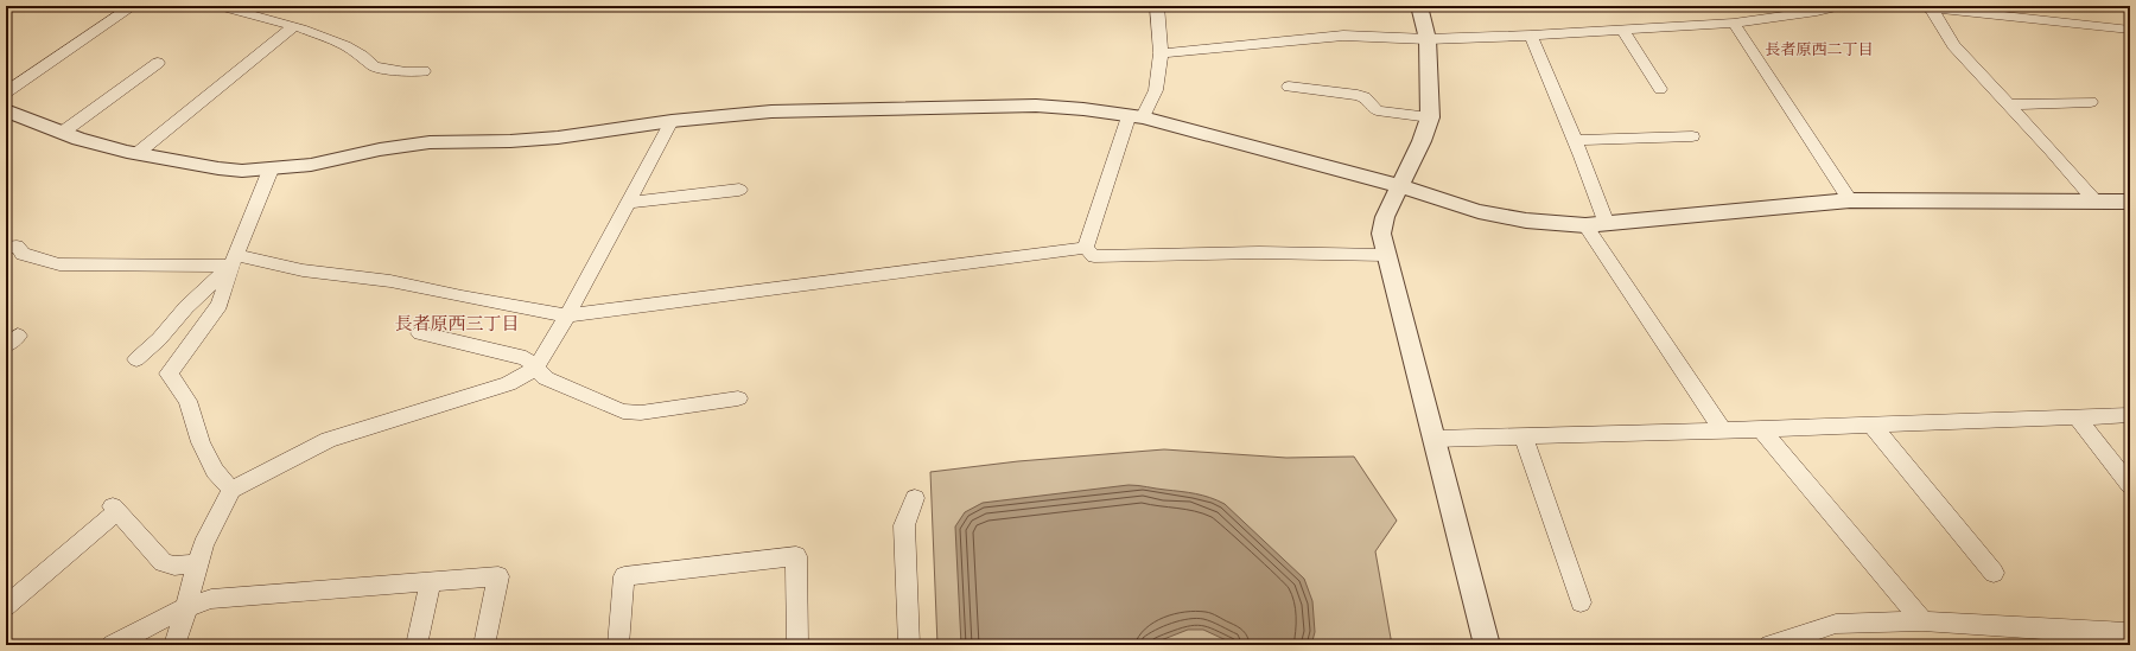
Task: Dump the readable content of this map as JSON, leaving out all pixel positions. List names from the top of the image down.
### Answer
{
  "districts": ["長者原西二丁目", "長者原西三丁目"]
}
